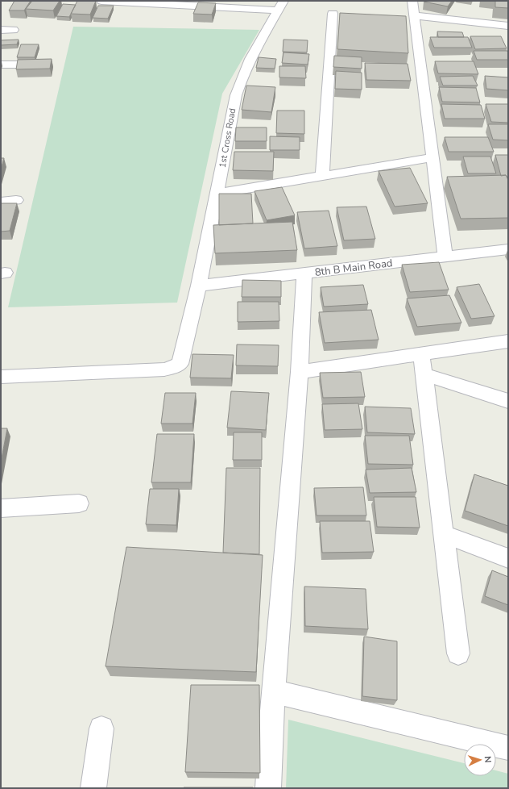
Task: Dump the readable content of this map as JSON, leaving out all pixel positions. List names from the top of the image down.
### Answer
{
  "streets": {
    "street": ["1st Cross Road", "8th B Main Road"]
  },
  "crossings": [
    ["1st Cross Road", "8th B Main Road"]
  ],
  "north": "right"
}
